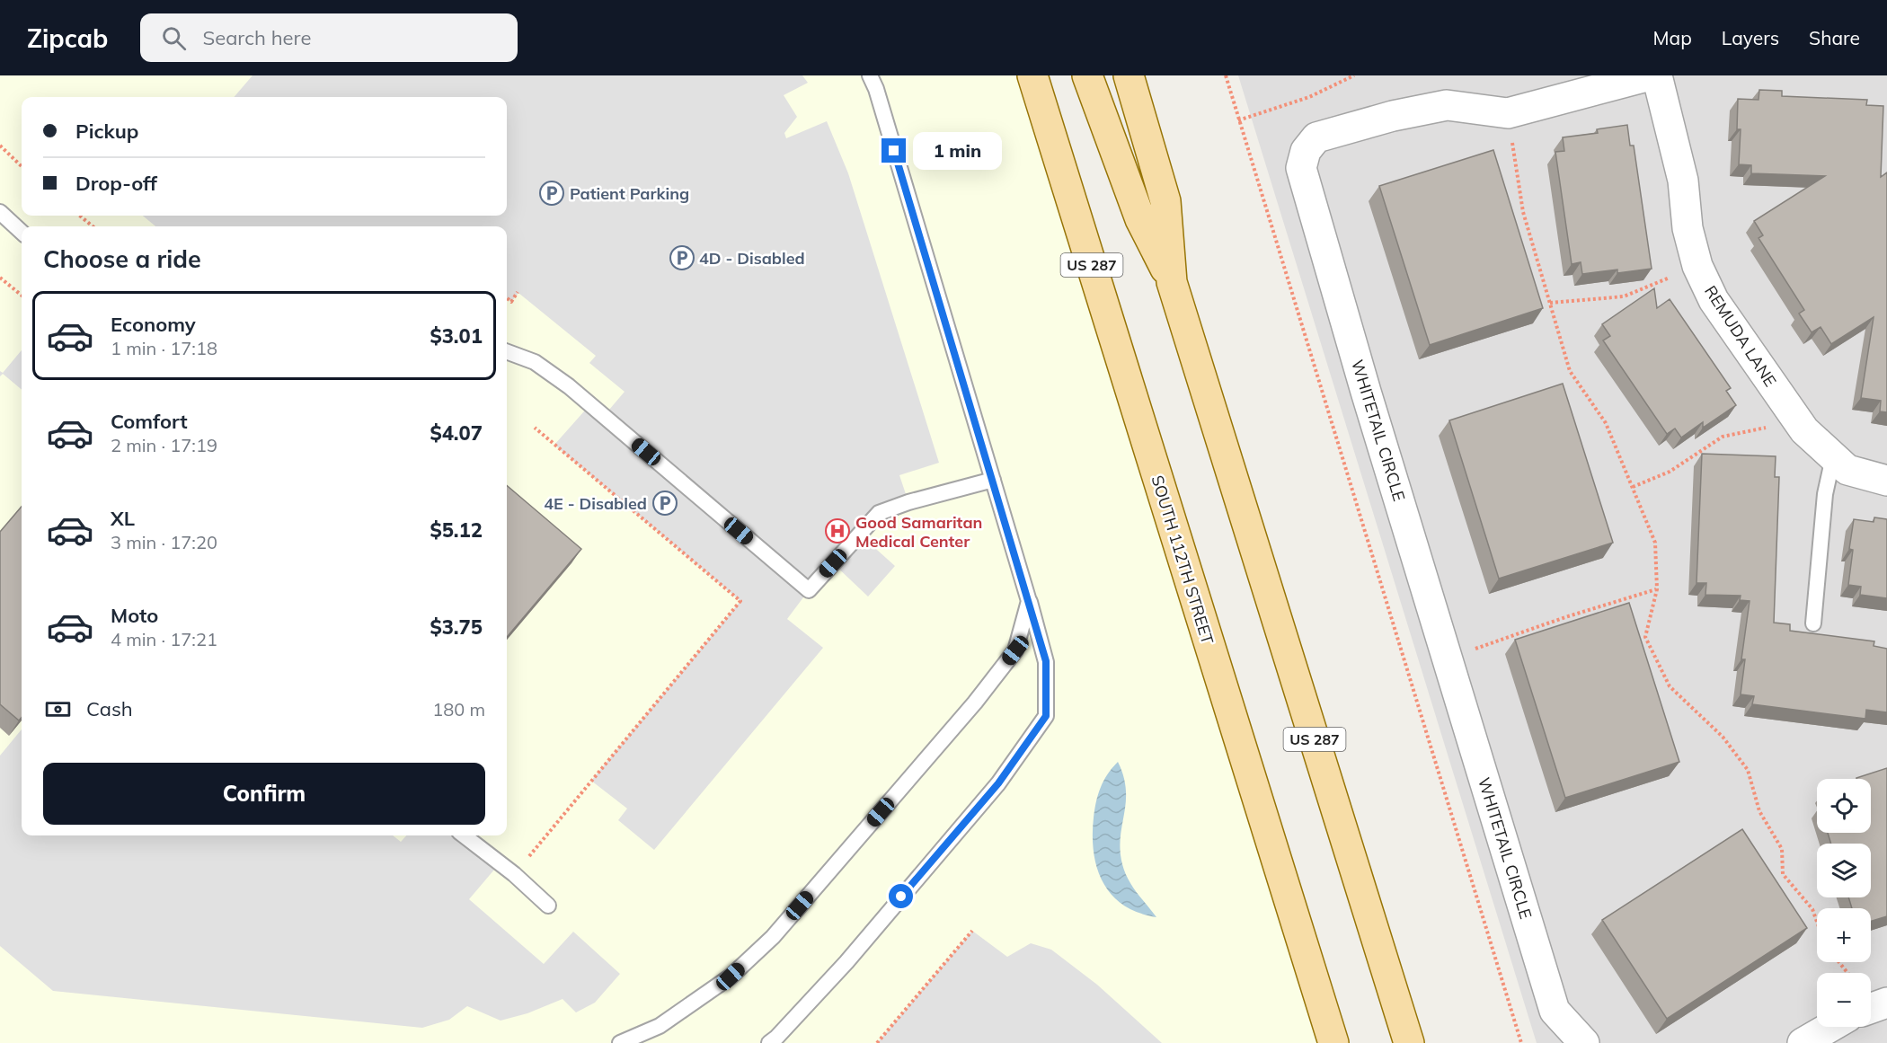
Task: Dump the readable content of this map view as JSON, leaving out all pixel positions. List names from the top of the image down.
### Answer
{
  "streets": {
    "main road": ["US 287", "SOUTH 112TH STREET"],
    "street": ["REMUDA LANE", "WHITETAIL CIRCLE"]
  },
  "places": {
    "parking": ["Patient Parking", "4D - Disabled", "4E - Disabled"],
    "hospital": ["Good Samaritan Medical Center"]
  },
  "page": {
    "header": "Zipcab",
    "search": "Search here",
    "nav": ["Map", "Layers", "Share"],
    "banner": ["Pickup", "Drop-off"],
    "bubble": "1 min",
    "heading": "Choose a ride",
    "list": [
      {
        "name": "Economy",
        "note": "1 min · 17:18",
        "value": "$3.01"
      },
      {
        "name": "Comfort",
        "note": "2 min · 17:19",
        "value": "$4.07"
      },
      {
        "name": "XL",
        "note": "3 min · 17:20",
        "value": "$5.12"
      },
      {
        "name": "Moto",
        "note": "4 min · 17:21",
        "value": "$3.75"
      }
    ],
    "pay": ["Cash", "180 m"],
    "buttons": "Confirm",
    "map_buttons": ["+", "−"]
  }
}
